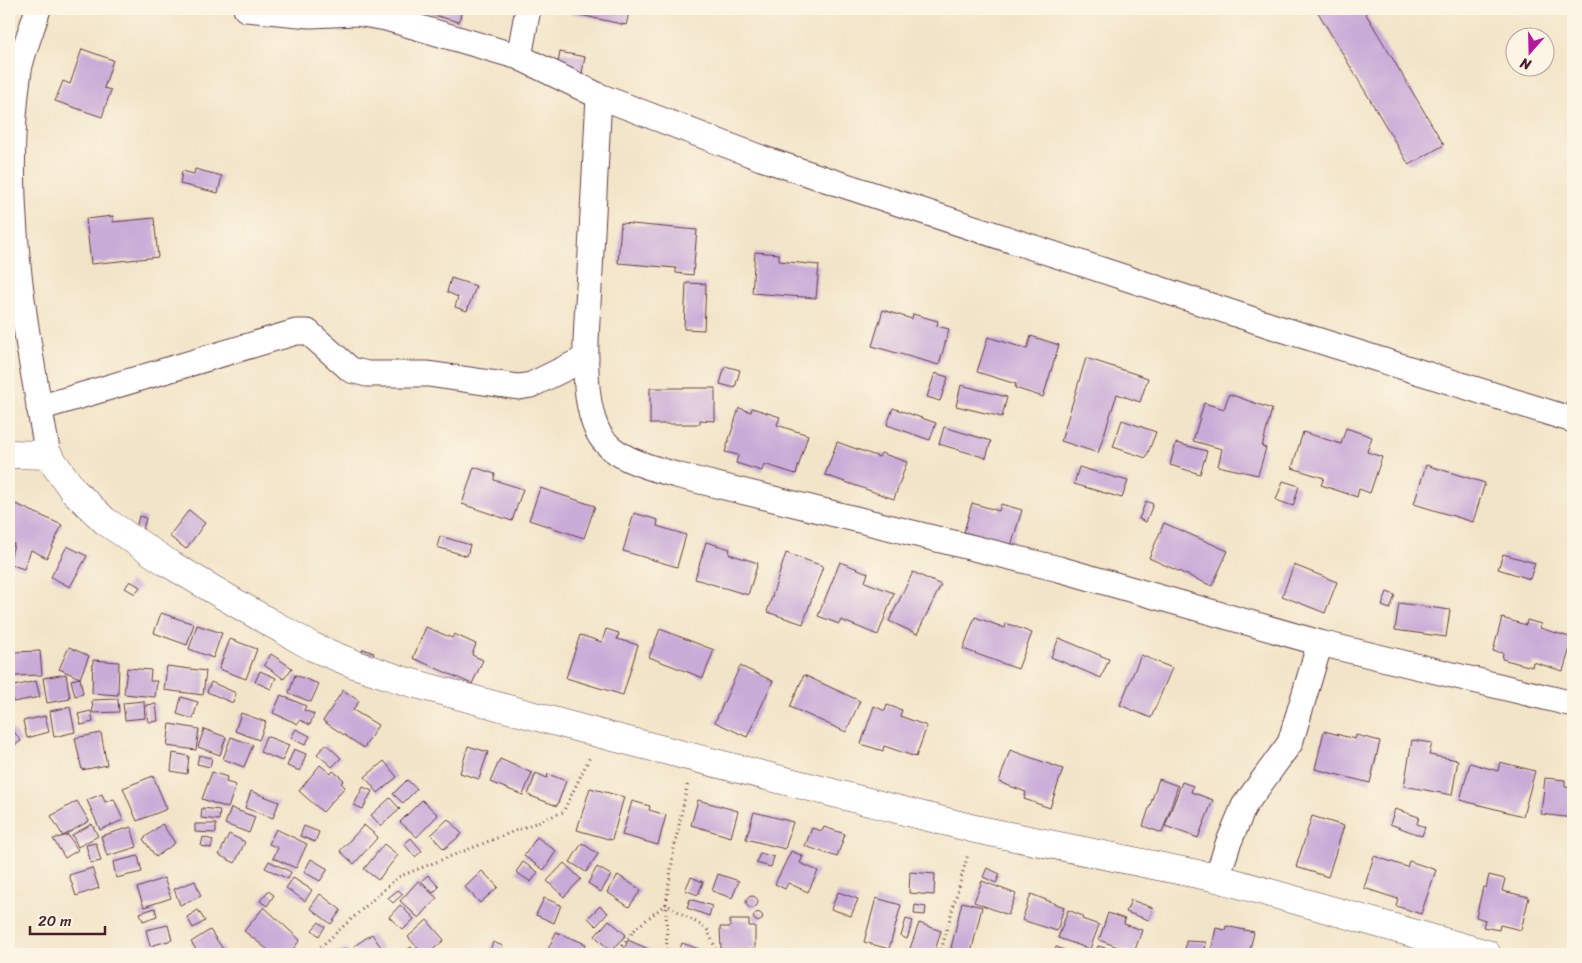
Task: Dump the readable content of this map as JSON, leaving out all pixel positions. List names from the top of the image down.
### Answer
{
  "scale_bar": "20 m",
  "north": "bottom"
}
